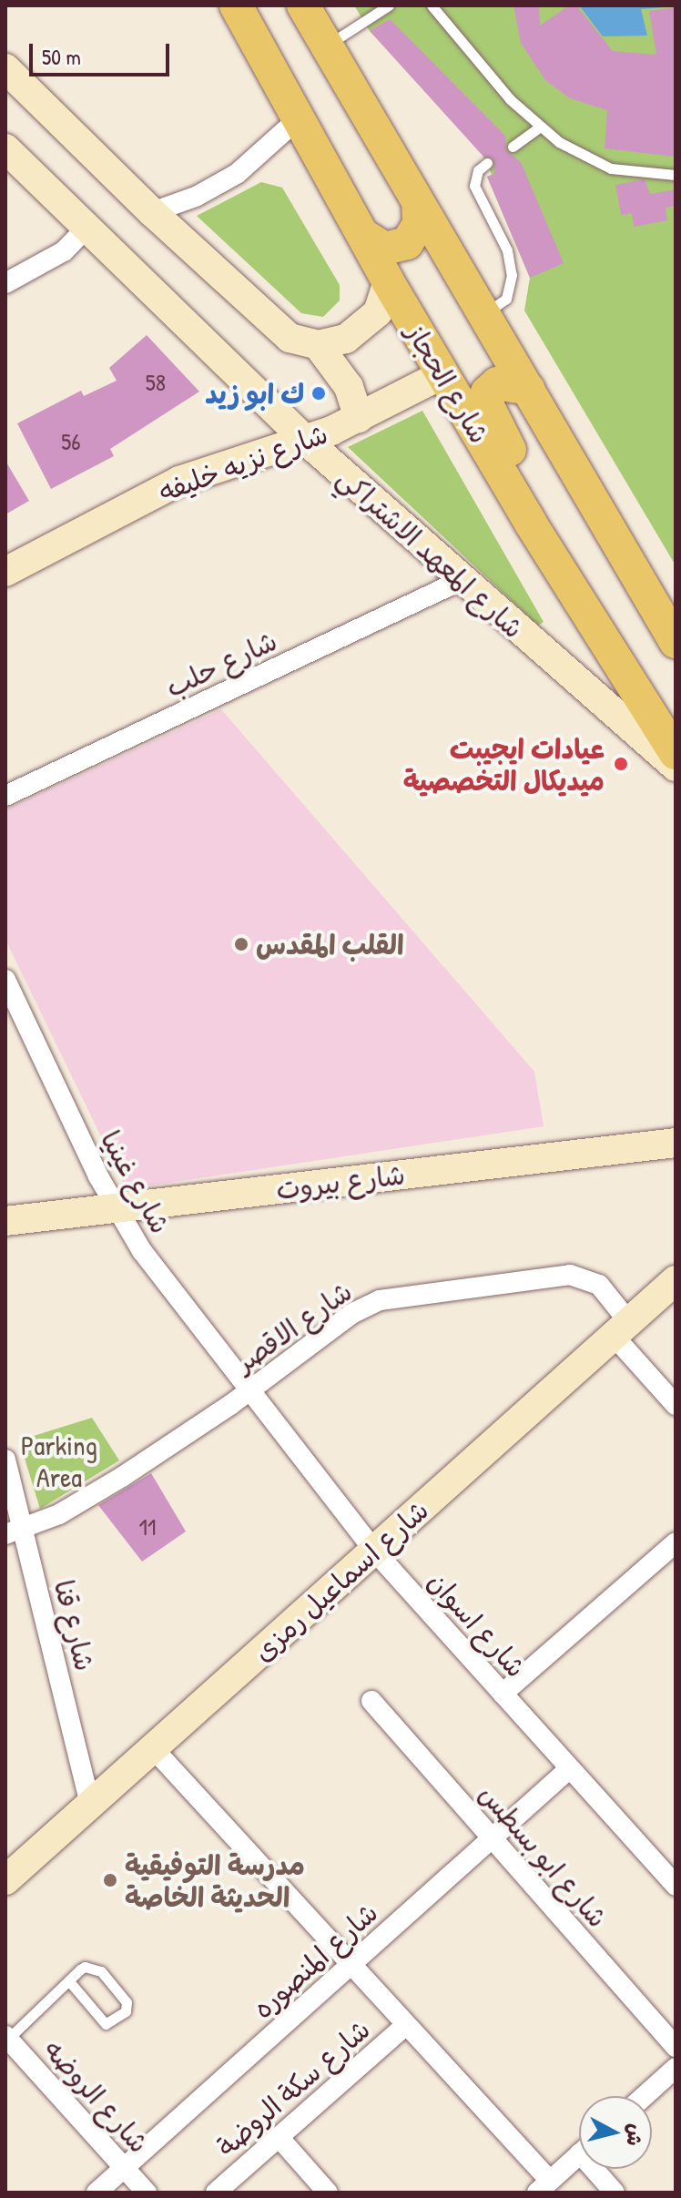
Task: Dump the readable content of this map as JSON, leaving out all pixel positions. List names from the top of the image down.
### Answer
{
  "streets": {
    "main road": ["شارع الحجاز"],
    "street": [
      "شارع نزيه خليفه",
      "شارع المعهد الاشتراكي",
      "شارع حلب",
      "شارع غينيا",
      "شارع بيروت",
      "شارع الاقصر",
      "شارع اسماعيل رمزى",
      "شارع اسوان",
      "شارع قنا",
      "شارع ابو بسطس",
      "شارع المنصوره",
      "شارع سكة الروضة",
      "شارع الروضه"
    ]
  },
  "crossings": [
    ["شارع الحجاز", "شارع نزيه خليفه"],
    ["شارع نزيه خليفه", "شارع المعهد الاشتراكي"],
    ["شارع المعهد الاشتراكي", "شارع حلب"],
    ["شارع غينيا", "شارع بيروت"],
    ["شارع غينيا", "شارع الاقصر"],
    ["شارع غينيا", "شارع اسوان"],
    ["شارع الاقصر", "شارع اسماعيل رمزى"],
    ["شارع الاقصر", "شارع اسوان"],
    ["شارع الاقصر", "شارع قنا"],
    ["شارع اسماعيل رمزى", "شارع اسوان"],
    ["شارع اسماعيل رمزى", "شارع قنا"],
    ["شارع اسوان", "شارع المنصوره"],
    ["شارع ابو بسطس", "شارع المنصوره"],
    ["شارع المنصوره", "شارع الروضه"]
  ],
  "parks": ["Parking Area"],
  "places": [
    "ك ابو زيد",
    "عيادات ايجيبت ميديكال التخصصية",
    "القلب المقدس",
    "مدرسة التوفيقية الحديثة الخاصة"
  ],
  "house_numbers": ["58", "56", "11"],
  "scale_bar": "50 m",
  "north": "right"
}
